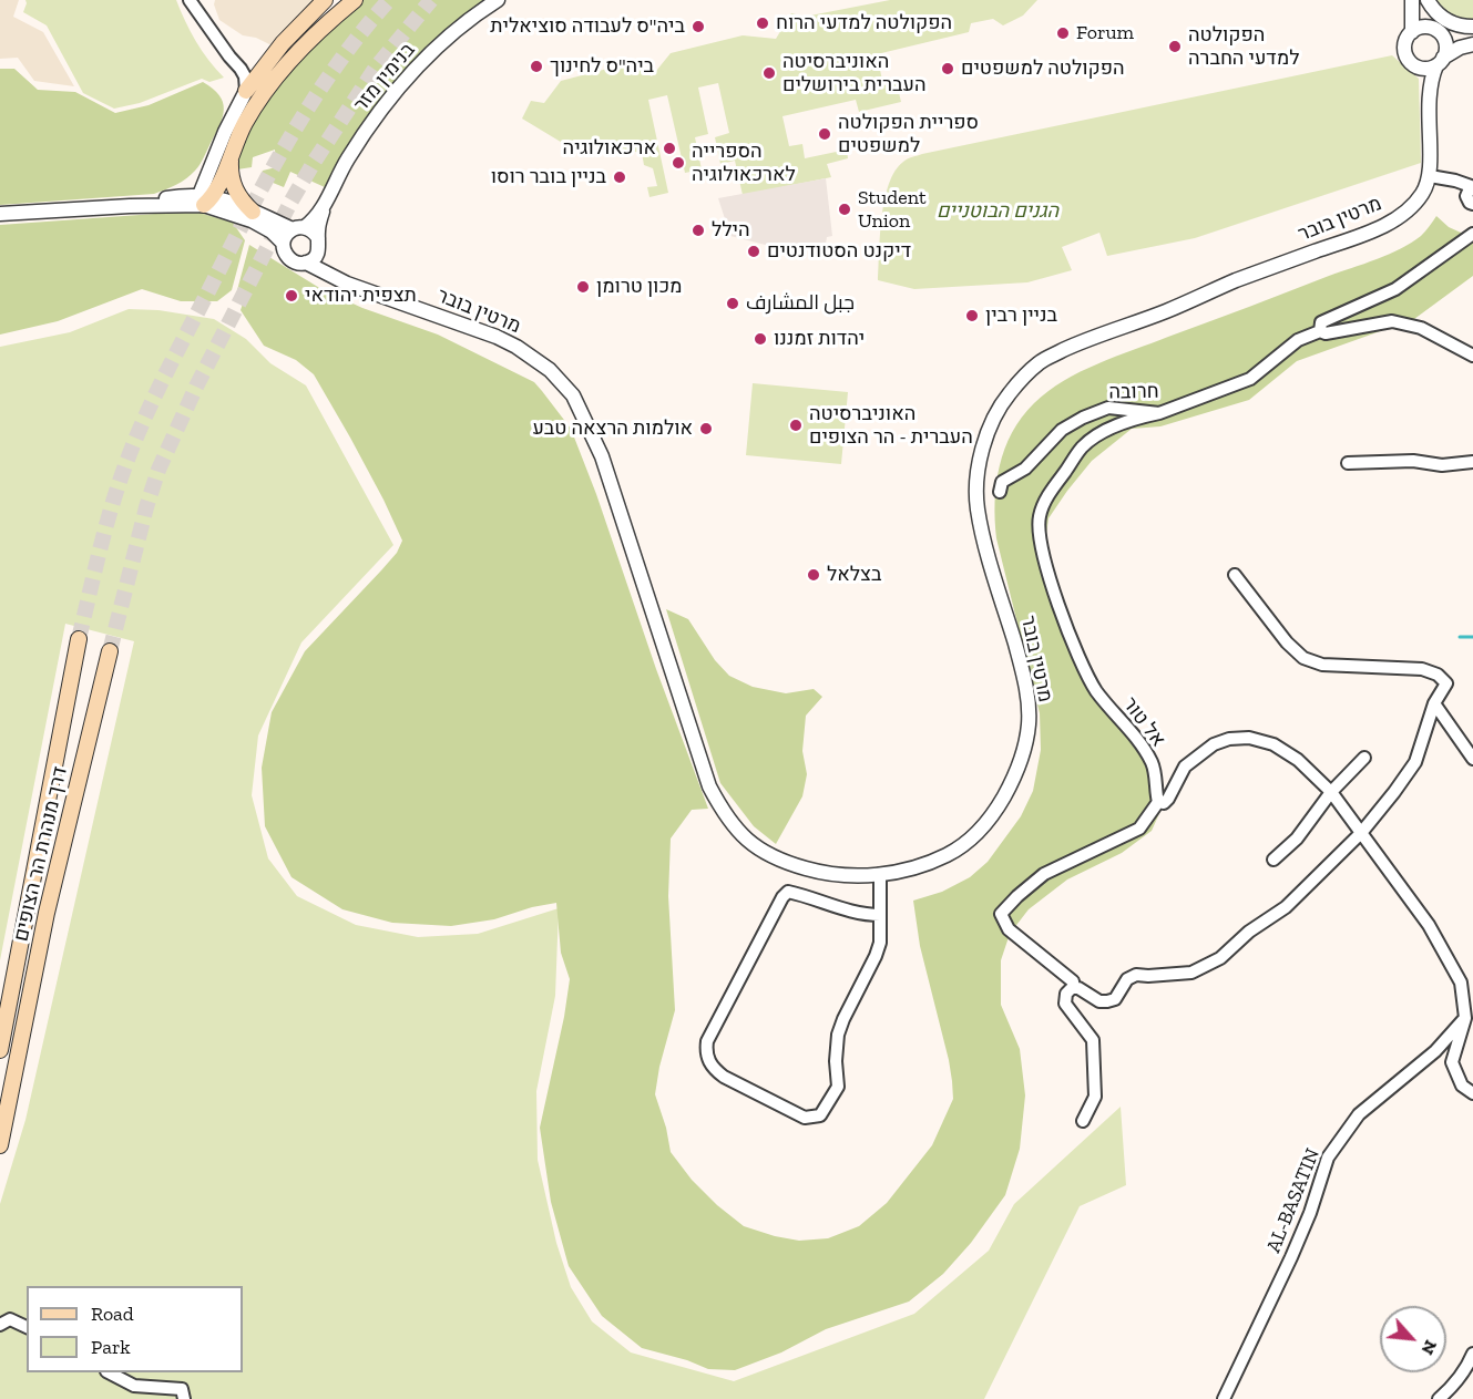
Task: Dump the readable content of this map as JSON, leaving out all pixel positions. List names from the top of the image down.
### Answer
{
  "streets": {
    "main road": ["דרך מנהרת הר הצופים"],
    "street": [
      "בנימין מזר",
      "מרטין בובר",
      "חרובה",
      "אל טור",
      "AL-BASATIN"
    ]
  },
  "crossings": [
    ["בנימין מזר", "מרטין בובר"],
    ["חרובה", "אל טור"]
  ],
  "parks": ["הגנים הבוטניים"],
  "places": [
    "הפקולטה למדעי הרוח",
    "ביה\"ס לעבודה סוציאלית",
    "Forum",
    "הפקולטה למדעי החברה",
    "ביה\"ס לחינוך",
    "הפקולטה למשפטים",
    "האוניברסיטה העברית בירושלים",
    "ספריית הפקולטה למשפטים",
    "ארכאולוגיה",
    "הספרייה לארכאולוגיה",
    "בניין בובר רוסו",
    "Student Union",
    "הילל",
    "דיקנט הסטודנטים",
    "מכון טרומן",
    "תצפית יהודאי",
    "جبل المشارف",
    "בניין רבין",
    "יהדות זמננו",
    "האוניברסיטה העברית - הר הצופים",
    "אולמות הרצאה טבע",
    "בצלאל"
  ],
  "legend": ["Road", "Park"],
  "north": "bottom right"
}
